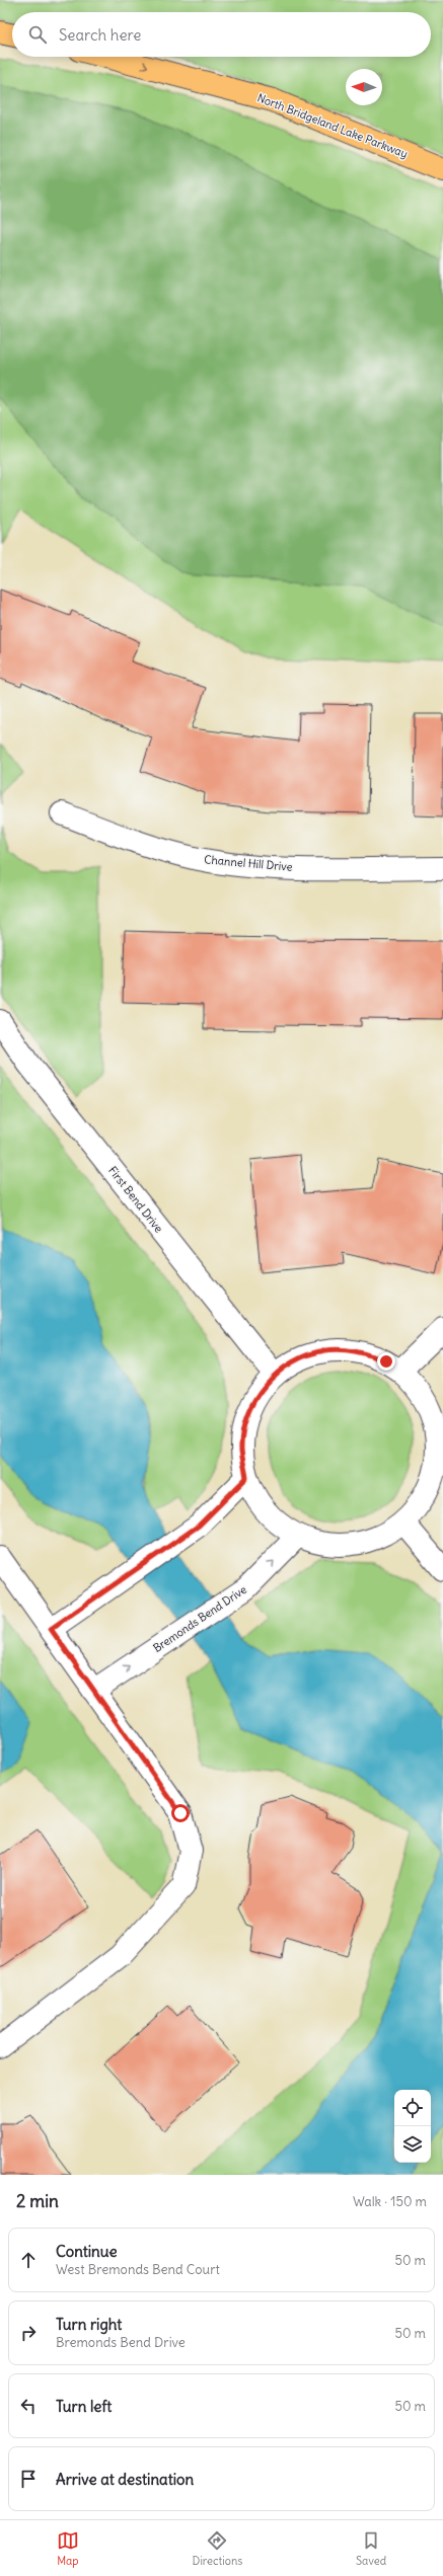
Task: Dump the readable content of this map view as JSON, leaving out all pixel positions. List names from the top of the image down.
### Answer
{
  "streets": {
    "main road": ["North Bridgeland Lake Parkway"],
    "street": ["Channel Hill Drive", "First Bend Drive", "Bremonds Bend Drive"]
  },
  "one_way": ["North Bridgeland Lake Parkway"],
  "north": "left",
  "page": {
    "search": "Search here",
    "heading": ["2 min", "Walk · 150 m"],
    "list": [
      ["Continue", "West Bremonds Bend Court", "50 m"],
      ["Turn right", "Bremonds Bend Drive", "50 m"],
      ["Turn left", "50 m"],
      "Arrive at destination"
    ],
    "nav": ["Map", "Directions", "Saved"]
  }
}
